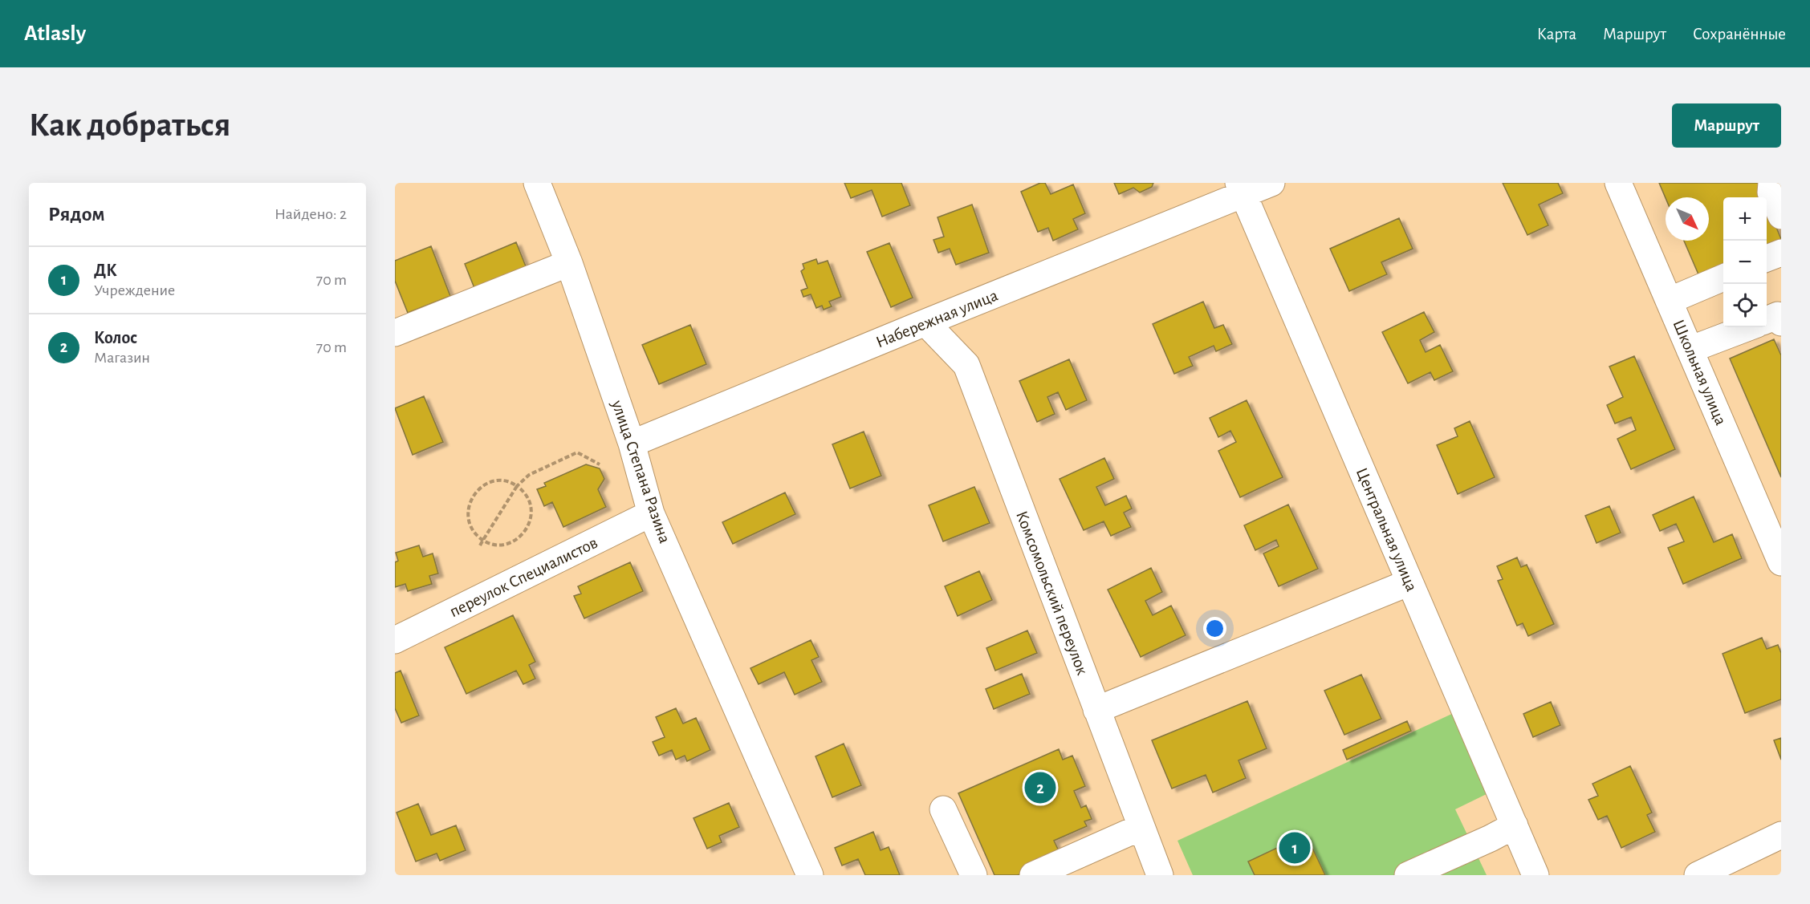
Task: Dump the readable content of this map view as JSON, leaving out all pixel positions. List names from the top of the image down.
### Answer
{
  "streets": {
    "street": [
      "Набережная улица",
      "Школьная улица",
      "улица Степана Разина",
      "Центральная улица",
      "переулок Специалистов",
      "Комсомольский переулок"
    ]
  },
  "crossings": [
    ["Набережная улица", "улица Степана Разина"],
    ["Набережная улица", "Центральная улица"],
    ["Набережная улица", "Комсомольский переулок"],
    ["улица Степана Разина", "переулок Специалистов"]
  ],
  "north": "bottom right",
  "page": {
    "header": "Atlasly",
    "nav": ["Карта", "Маршрут", "Сохранённые"],
    "buttons": "Маршрут",
    "title": "Как добраться",
    "heading": ["Рядом", "Найдено: 2"],
    "map_buttons": ["+", "−"],
    "list": [
      {
        "mark": "1",
        "name": "ДК",
        "note": "Учреждение",
        "value": "70 m"
      },
      {
        "mark": "2",
        "name": "Колос",
        "note": "Магазин",
        "value": "70 m"
      }
    ],
    "pins": ["2", "1"]
  }
}
